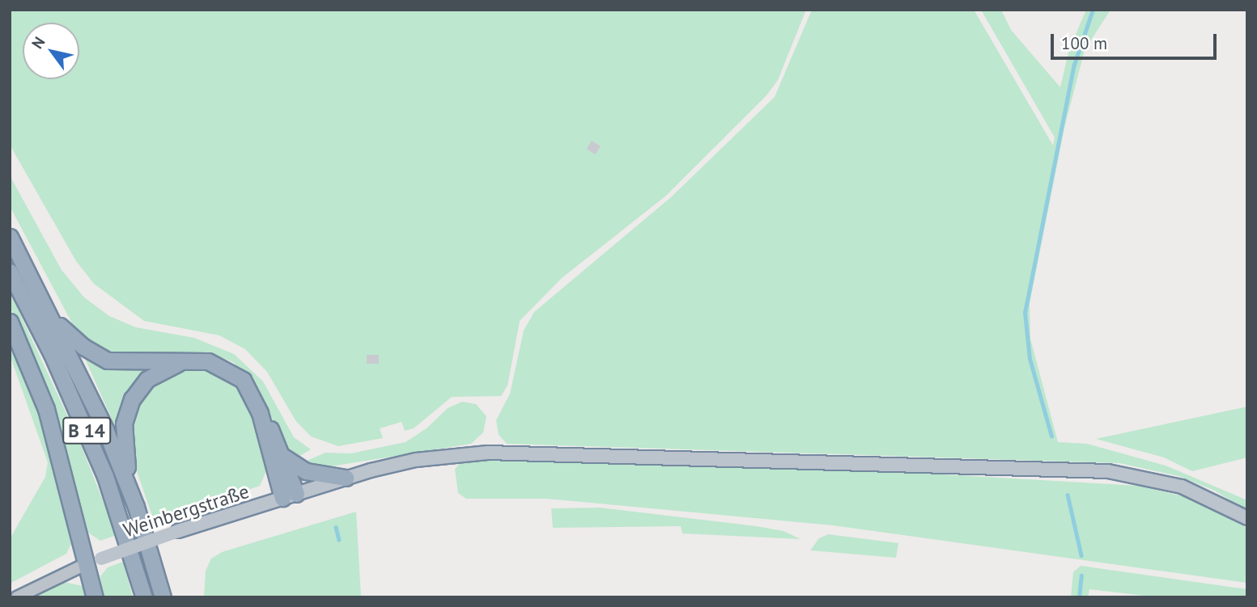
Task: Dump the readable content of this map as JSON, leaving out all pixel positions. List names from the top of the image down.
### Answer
{
  "streets": {
    "highway": ["B 14"],
    "main road": ["Weinbergstraße"]
  },
  "scale_bar": "100 m",
  "north": "top left"
}
